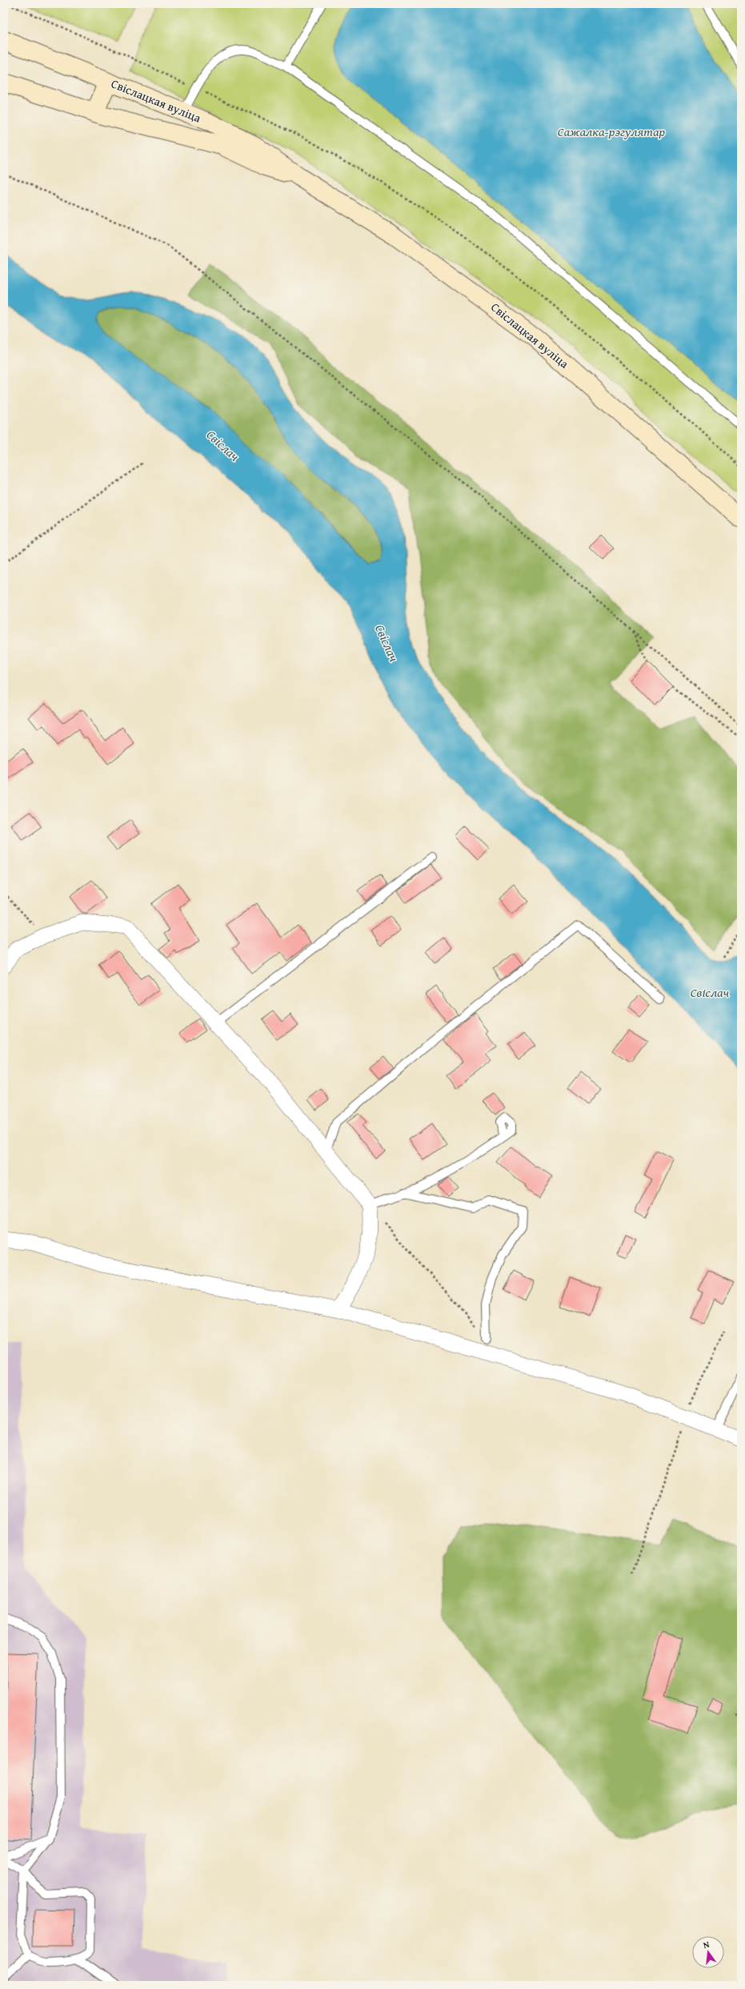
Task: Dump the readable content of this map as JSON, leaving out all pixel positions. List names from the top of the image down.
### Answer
{
  "streets": {
    "main road": ["Свіслацкая вуліца"]
  },
  "water": ["Сажалка-рэгулятар", "Свіслач"],
  "north": "top"
}
